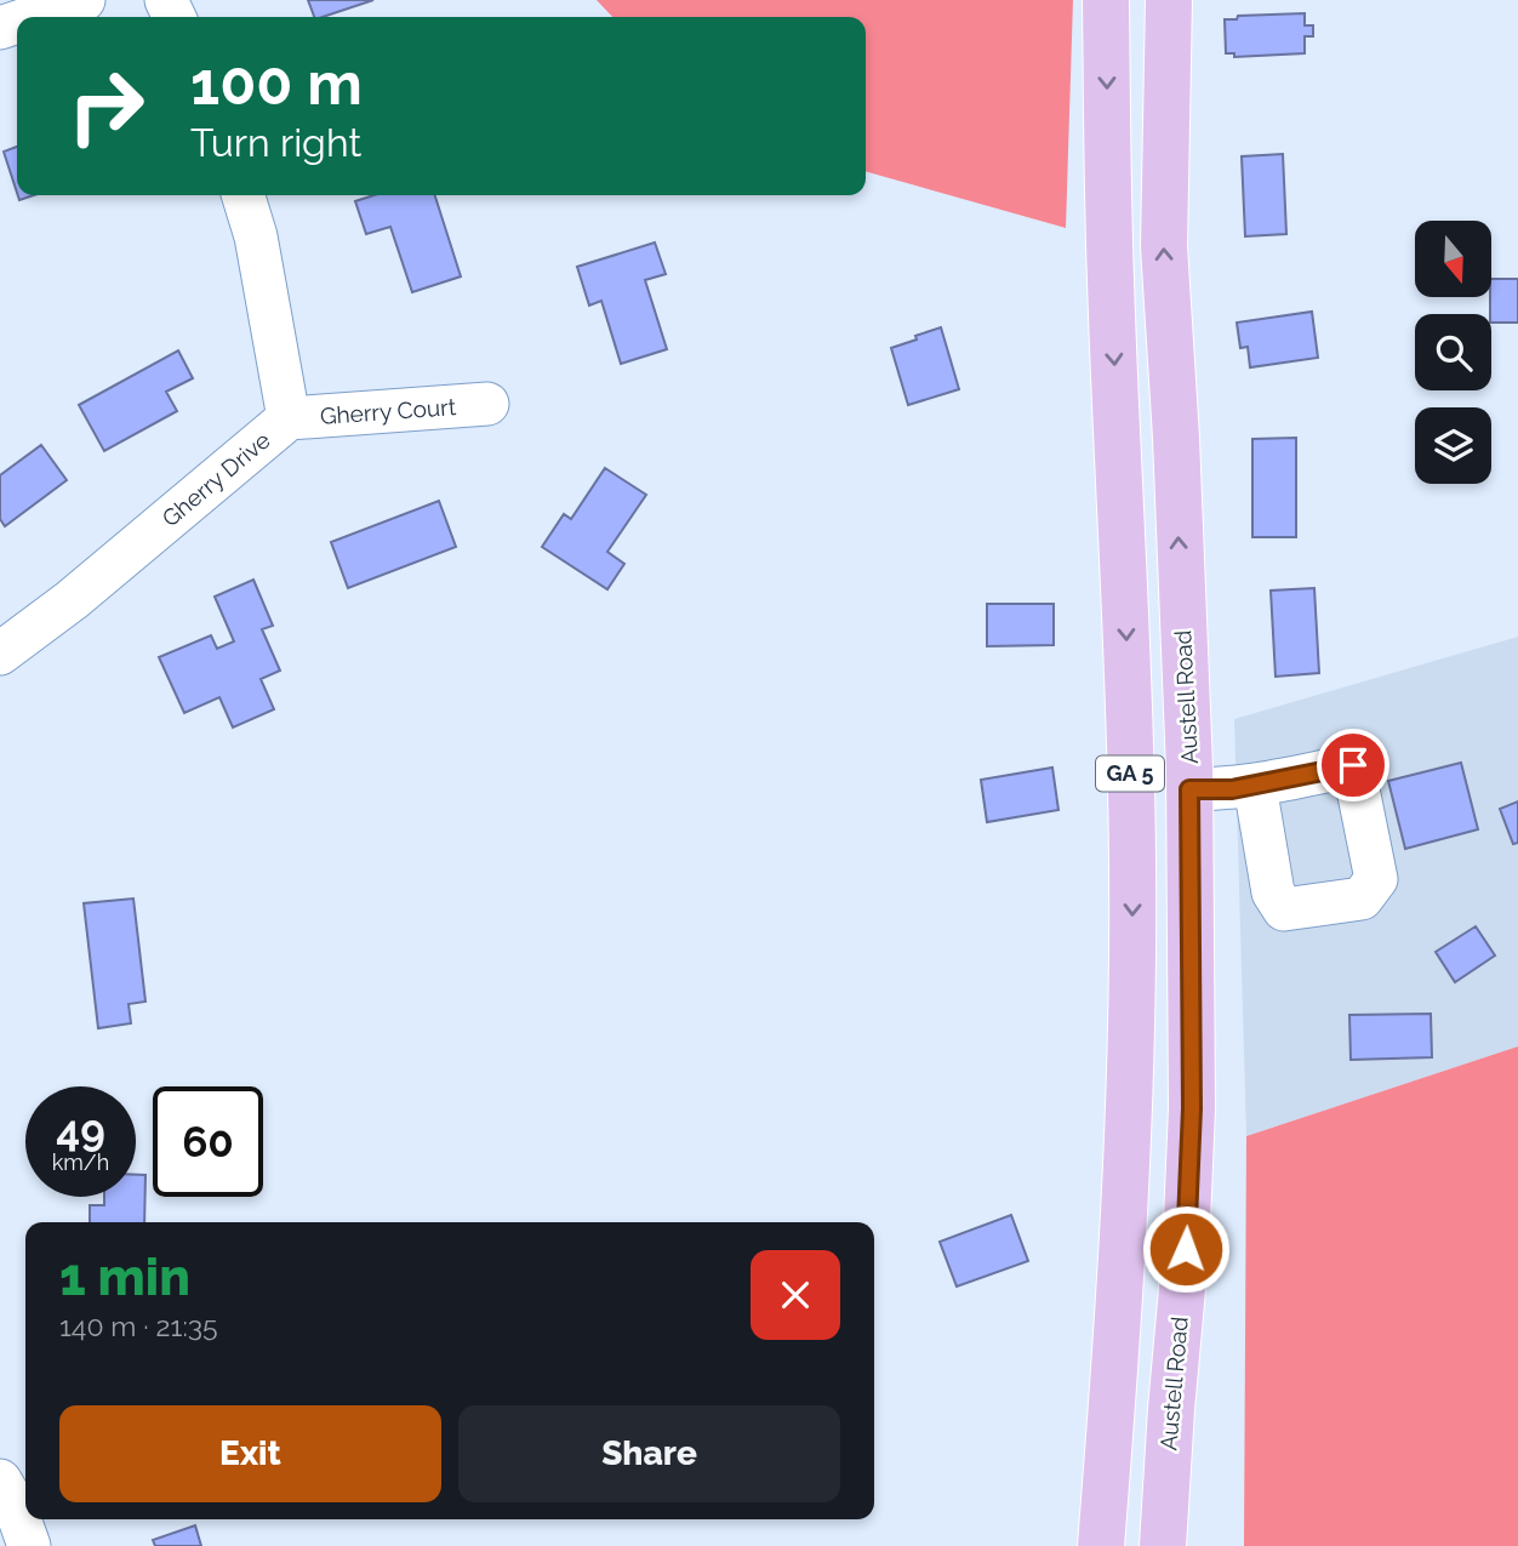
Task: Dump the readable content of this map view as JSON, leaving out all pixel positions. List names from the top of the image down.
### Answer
{
  "streets": {
    "main road": ["Austell Road", "GA 5"],
    "street": ["Gherry Court", "Gherry Drive"]
  },
  "crossings": [
    ["Gherry Court", "Gherry Drive"]
  ],
  "north": "bottom",
  "page": {
    "turn": ["100 m", "Turn right"],
    "speed": "49 km/h",
    "limit": "60",
    "heading": ["1 min", "140 m · 21:35"],
    "buttons": ["Exit", "Share"]
  }
}
